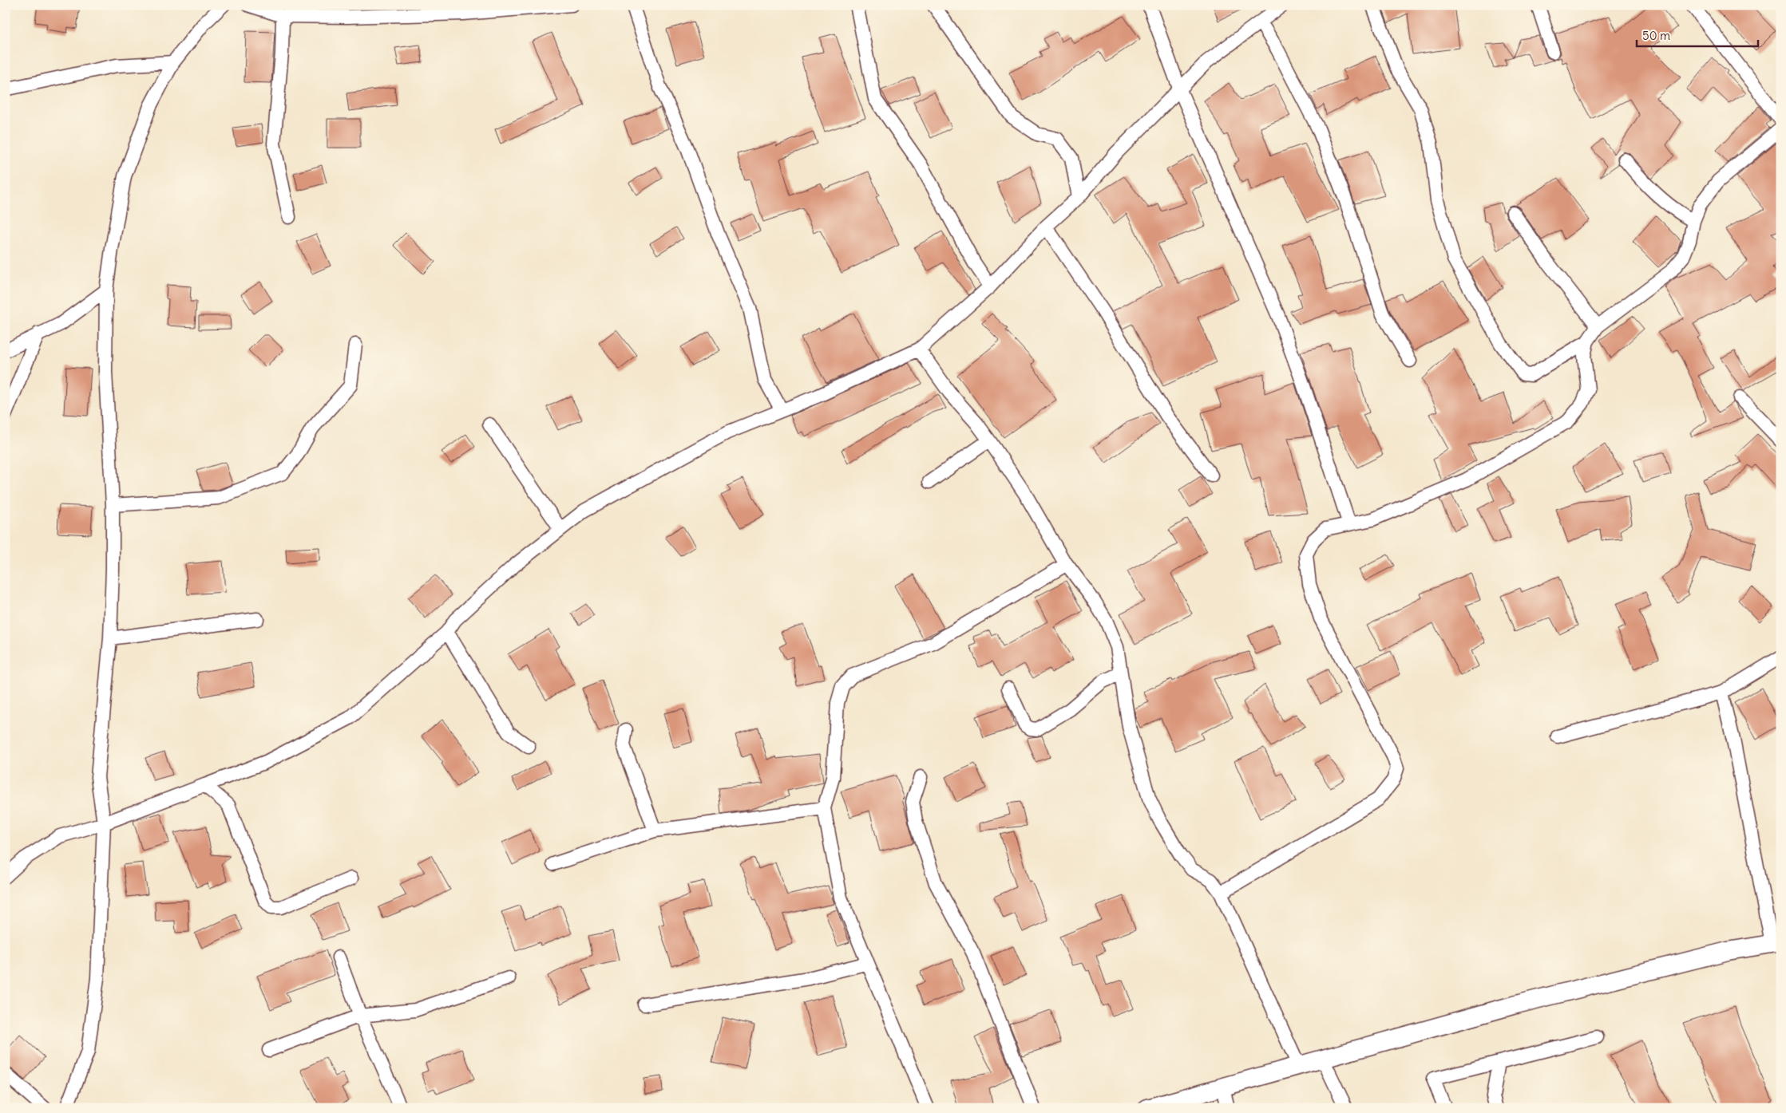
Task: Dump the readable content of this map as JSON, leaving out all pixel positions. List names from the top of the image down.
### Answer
{
  "scale_bar": "50 m"
}
